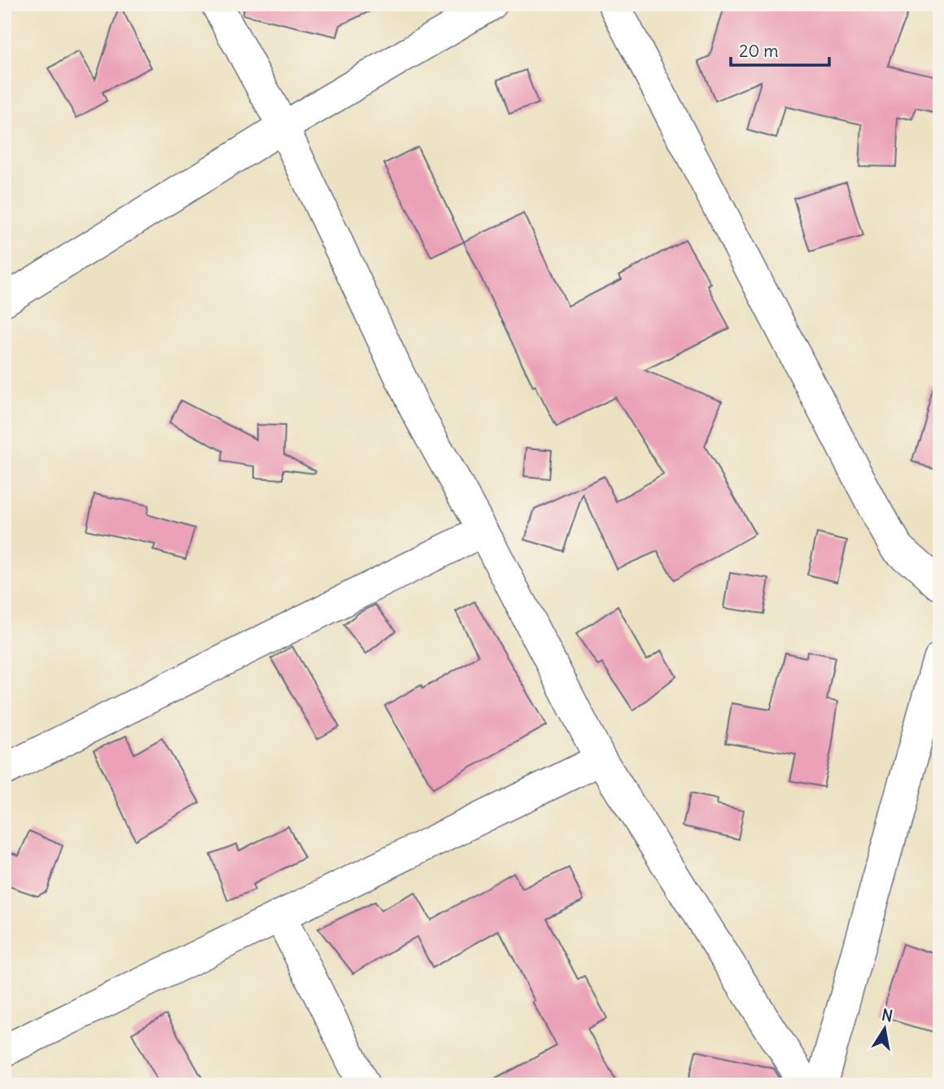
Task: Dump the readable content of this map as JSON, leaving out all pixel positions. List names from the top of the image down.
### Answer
{
  "scale_bar": "20 m",
  "north": "top"
}
